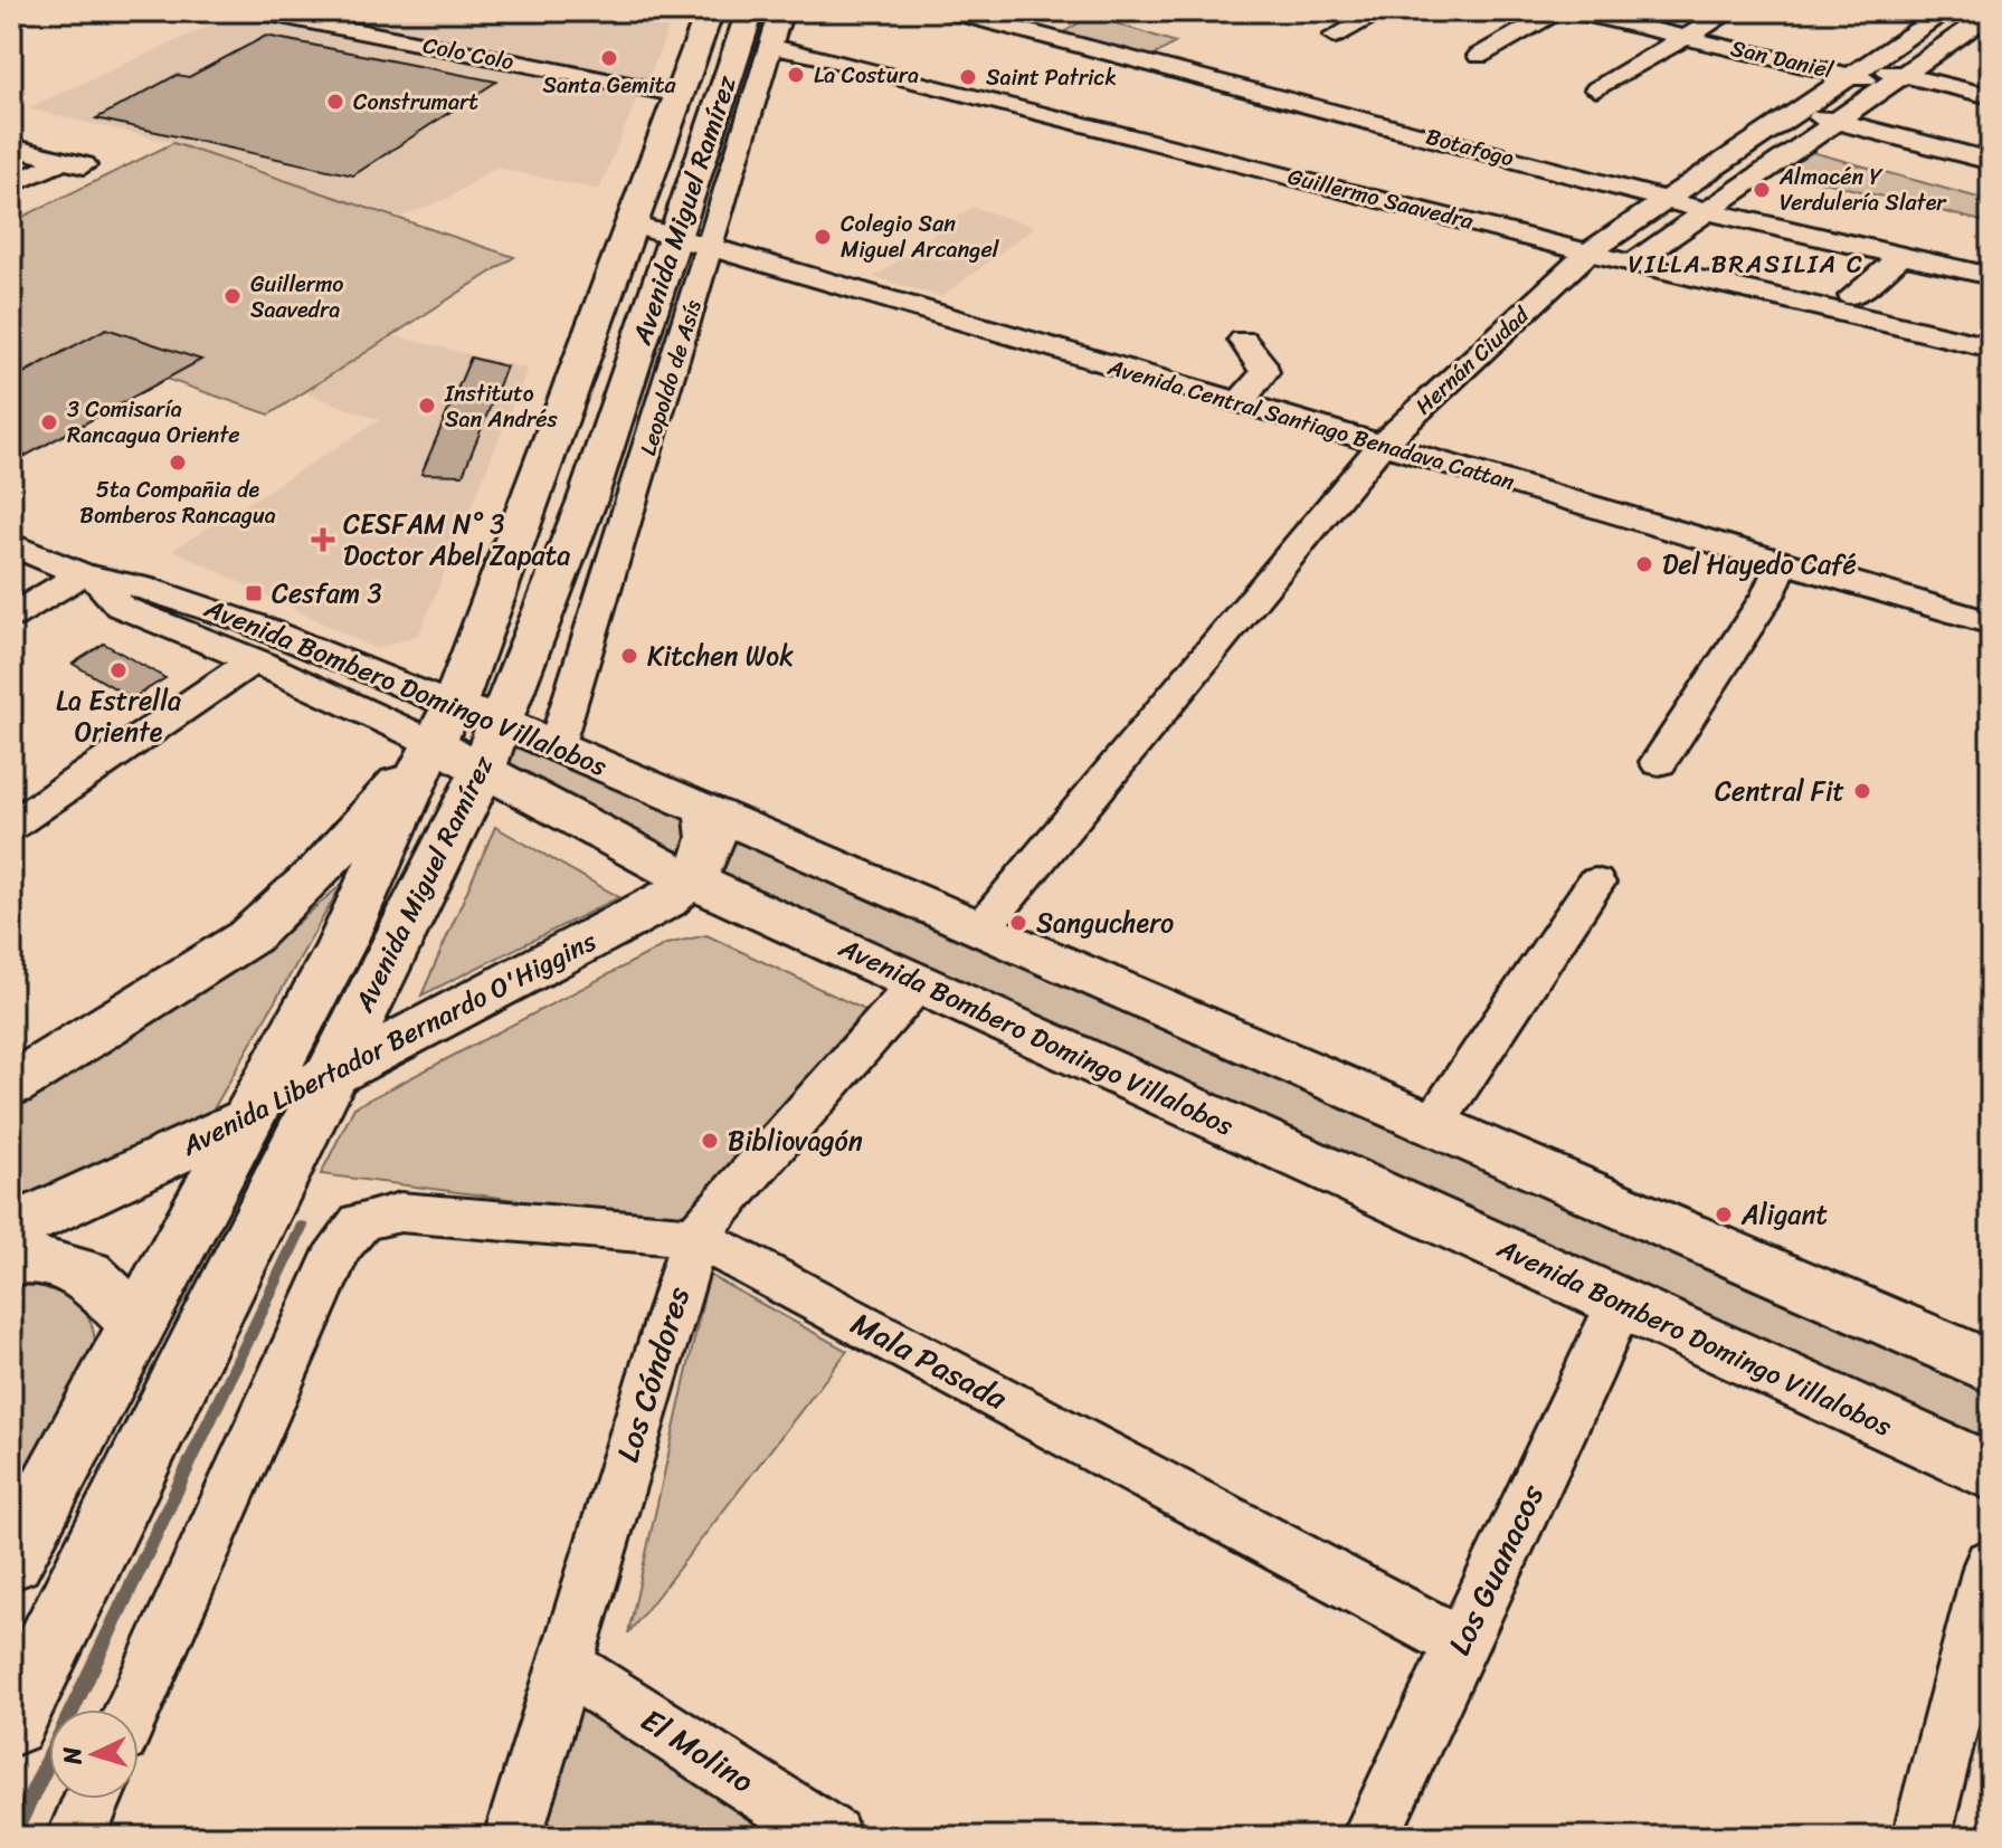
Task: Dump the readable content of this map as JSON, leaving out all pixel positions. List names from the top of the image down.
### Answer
{
  "streets": {
    "main road": ["Avenida Miguel Ramírez", "Avenida Bombero Domingo Villalobos", "Avenida Libertador Bernardo O'Higgins"],
    "street": [
      "Colo Colo",
      "San Daniel",
      "Botafogo",
      "Guillermo Saavedra",
      "Hernán Ciudad",
      "Leopoldo de Asís",
      "Avenida Central Santiago Benadava Cattan",
      "Mala Pasada",
      "Los Cóndores",
      "Los Guanacos",
      "El Molino"
    ]
  },
  "crossings": [
    ["Colo Colo", "Avenida Miguel Ramírez"],
    ["San Daniel", "Hernán Ciudad"],
    ["Botafogo", "Hernán Ciudad"],
    ["Guillermo Saavedra", "Hernán Ciudad"],
    ["Guillermo Saavedra", "Leopoldo de Asís"],
    ["Avenida Miguel Ramírez", "Leopoldo de Asís"],
    ["Avenida Miguel Ramírez", "Avenida Central Santiago Benadava Cattan"],
    ["Avenida Miguel Ramírez", "Avenida Bombero Domingo Villalobos"],
    ["Avenida Miguel Ramírez", "Avenida Libertador Bernardo O'Higgins"],
    ["Hernán Ciudad", "Avenida Central Santiago Benadava Cattan"],
    ["Hernán Ciudad", "Avenida Bombero Domingo Villalobos"],
    ["Leopoldo de Asís", "Avenida Central Santiago Benadava Cattan"],
    ["Leopoldo de Asís", "Avenida Bombero Domingo Villalobos"],
    ["Avenida Bombero Domingo Villalobos", "Avenida Libertador Bernardo O'Higgins"],
    ["Avenida Bombero Domingo Villalobos", "Los Cóndores"],
    ["Avenida Bombero Domingo Villalobos", "Los Guanacos"],
    ["Mala Pasada", "Los Cóndores"],
    ["Mala Pasada", "Los Guanacos"],
    ["Los Cóndores", "El Molino"]
  ],
  "districts": ["VILLA BRASILIA C"],
  "places": {
    "other": [
      "Santa Gemita",
      "La Costura",
      "Saint Patrick",
      "Construmart",
      "Almacén Y Verdulería Slater",
      "Colegio San Miguel Arcangel",
      "Guillermo Saavedra",
      "Instituto San Andrés",
      "3 Comisaría Rancagua Oriente",
      "5ta Compañia de Bomberos Rancagua",
      "Del Hayedo Café",
      "Kitchen Wok",
      "La Estrella Oriente",
      "Central Fit",
      "Sanguchero",
      "Bibliovagón",
      "Aligant"
    ],
    "health": ["CESFAM N° 3 Doctor Abel Zapata"],
    "transit": ["Cesfam 3"]
  },
  "north": "left"
}
